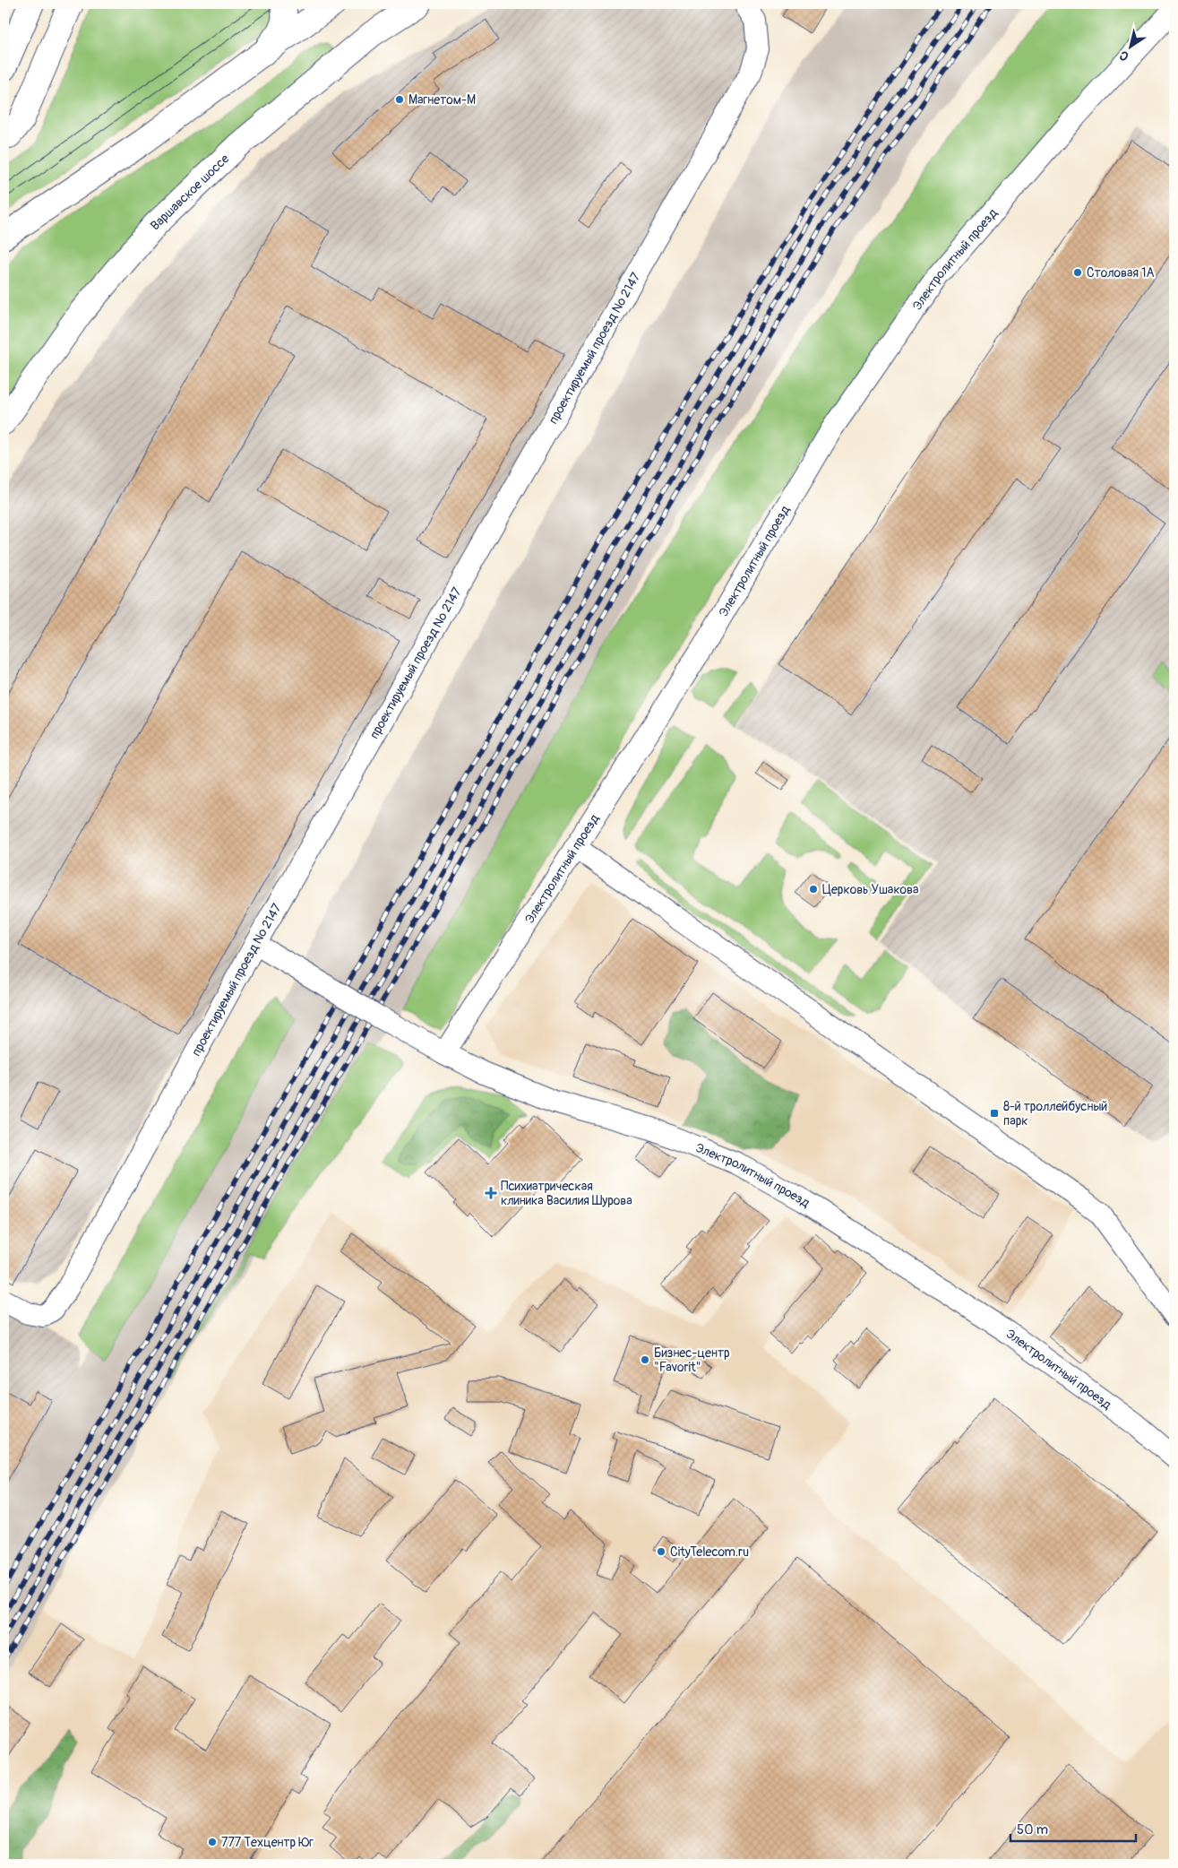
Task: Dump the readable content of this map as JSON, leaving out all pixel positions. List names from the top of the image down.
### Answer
{
  "streets": {
    "main road": ["Варшавское шоссе"],
    "street": ["Электролитный проезд", "проектируемый проезд № 2147"]
  },
  "places": {
    "other": [
      "Магнетом-М",
      "Столовая 1А",
      "Церковь Ушакова",
      "Бизнес-центр \"Favorit\"",
      "CityTelecom.ru",
      "777 Техцентр Юг"
    ],
    "transit": ["8-й троллейбусный парк"],
    "health": ["Психиатрическая клиника Василия Шурова"]
  },
  "scale_bar": "50 m",
  "north": "bottom left"
}
